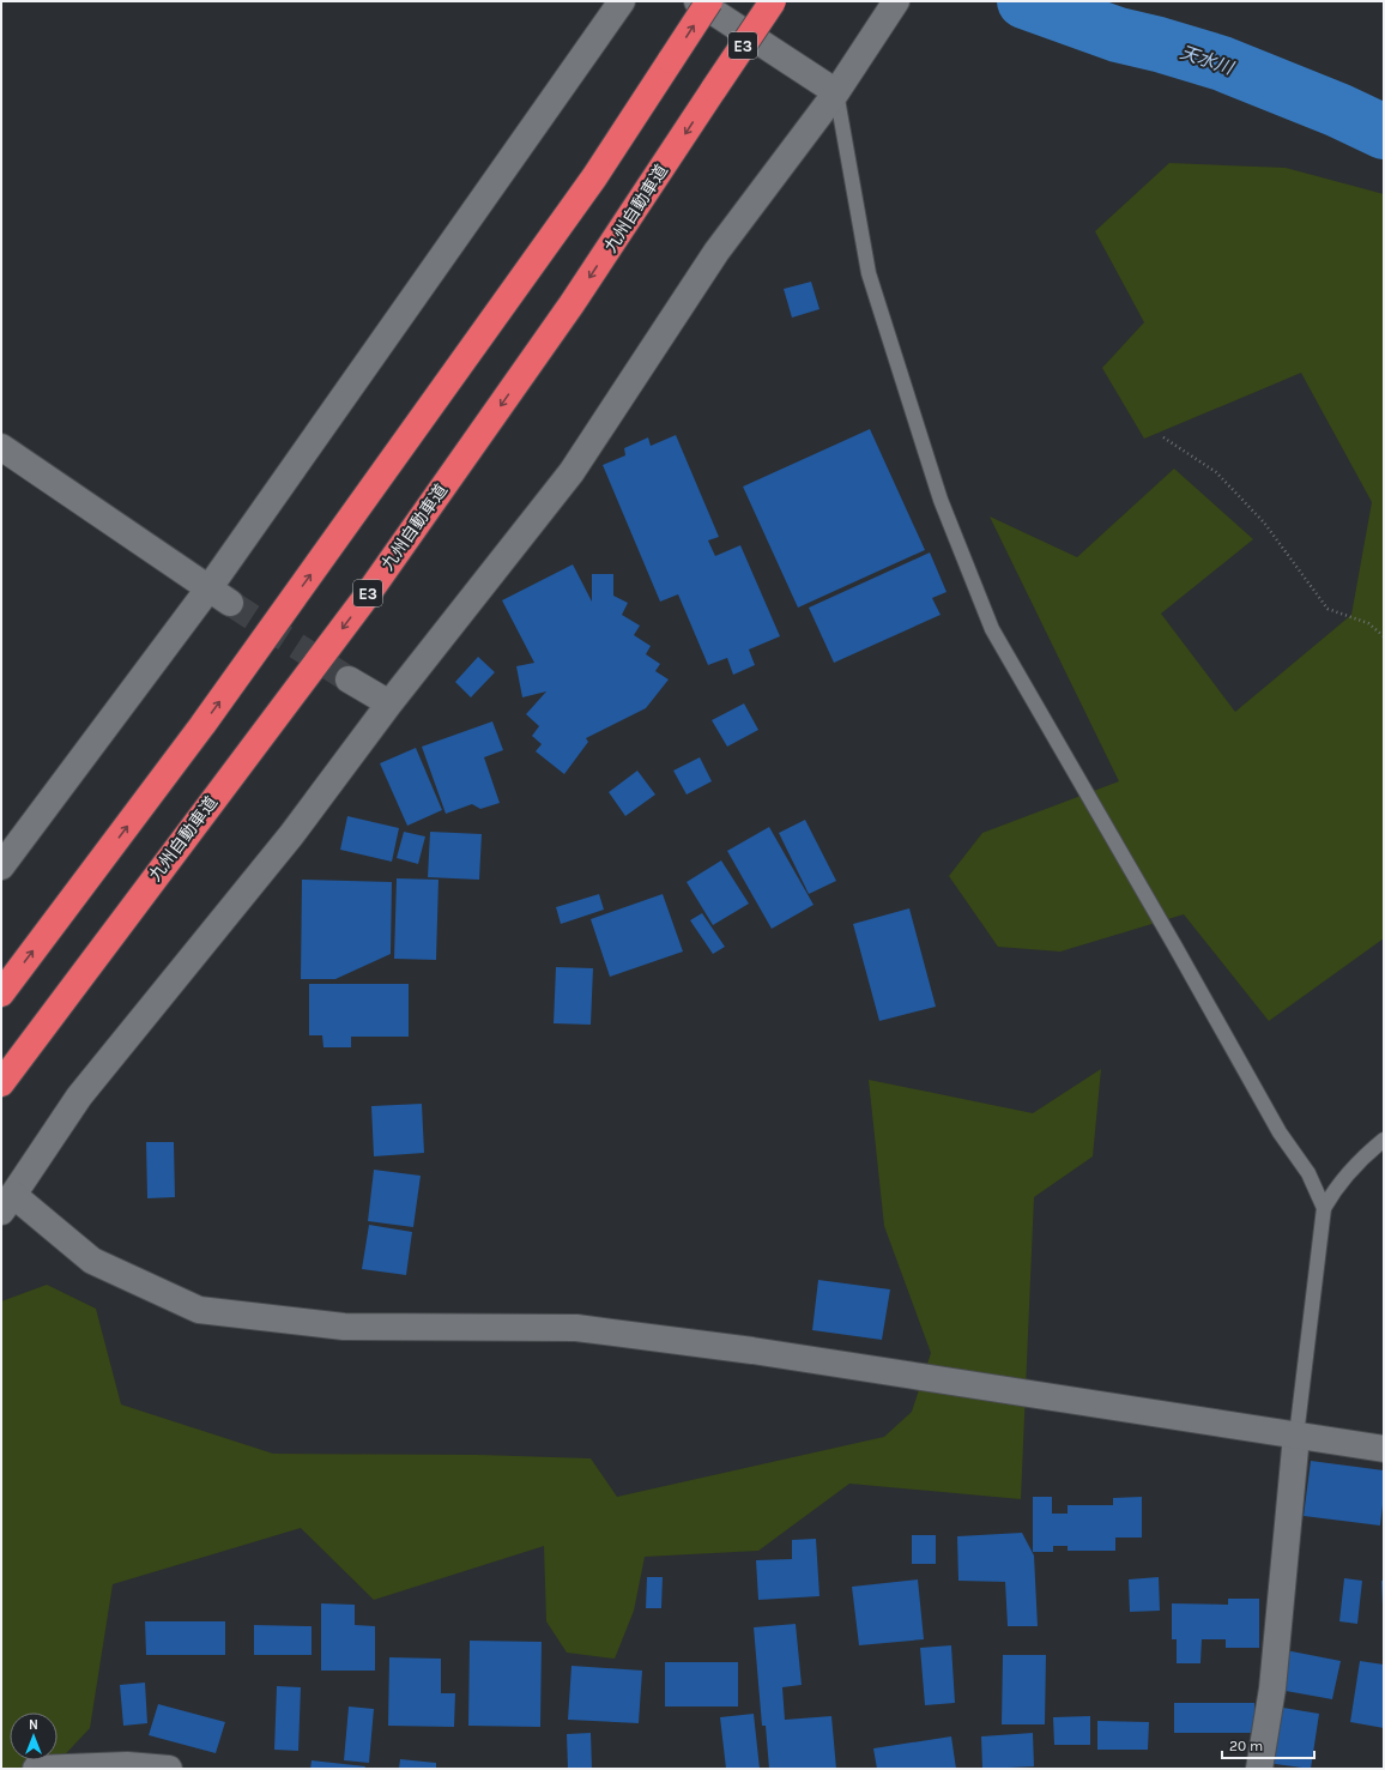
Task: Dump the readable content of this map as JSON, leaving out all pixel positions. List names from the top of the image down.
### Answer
{
  "streets": {
    "highway": ["E3", "九州自動車道"]
  },
  "water": ["天水川"],
  "scale_bar": "20 m",
  "north": "top"
}
